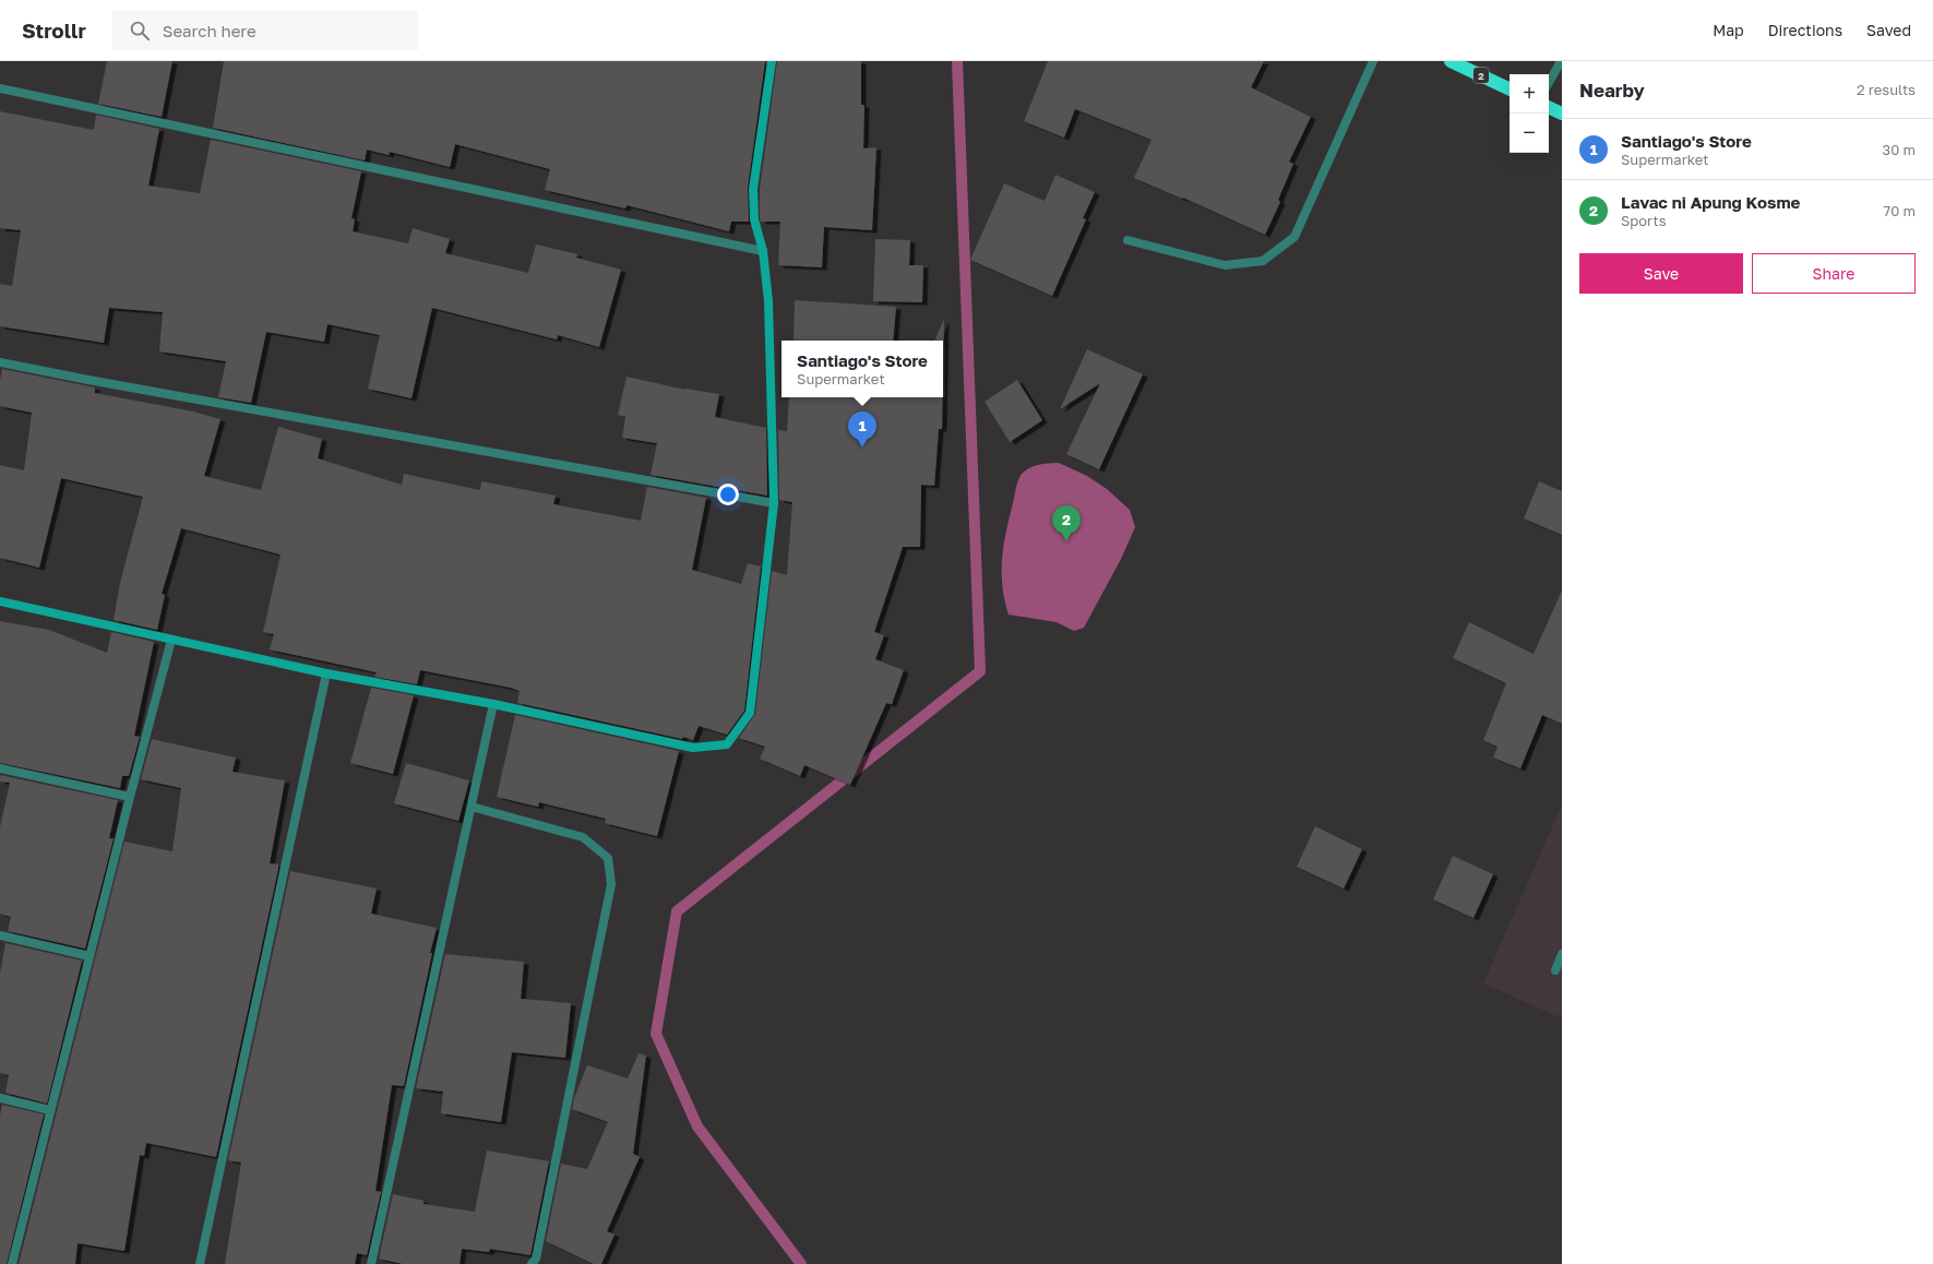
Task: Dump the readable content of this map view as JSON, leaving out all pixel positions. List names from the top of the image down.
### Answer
{
  "streets": {
    "highway": ["2"]
  },
  "page": {
    "header": "Strollr",
    "search": "Search here",
    "nav": ["Map", "Directions", "Saved"],
    "heading": ["Nearby", "2 results"],
    "map_buttons": ["+", "−"],
    "list": [
      {
        "mark": "1",
        "name": "Santiago's Store",
        "note": "Supermarket",
        "value": "30 m"
      },
      {
        "mark": "2",
        "name": "Lavac ni Apung Kosme",
        "note": "Sports",
        "value": "70 m"
      }
    ],
    "buttons": ["Save", "Share"],
    "popup": ["Santiago's Store", "Supermarket"],
    "pins": ["1", "2"]
  }
}
